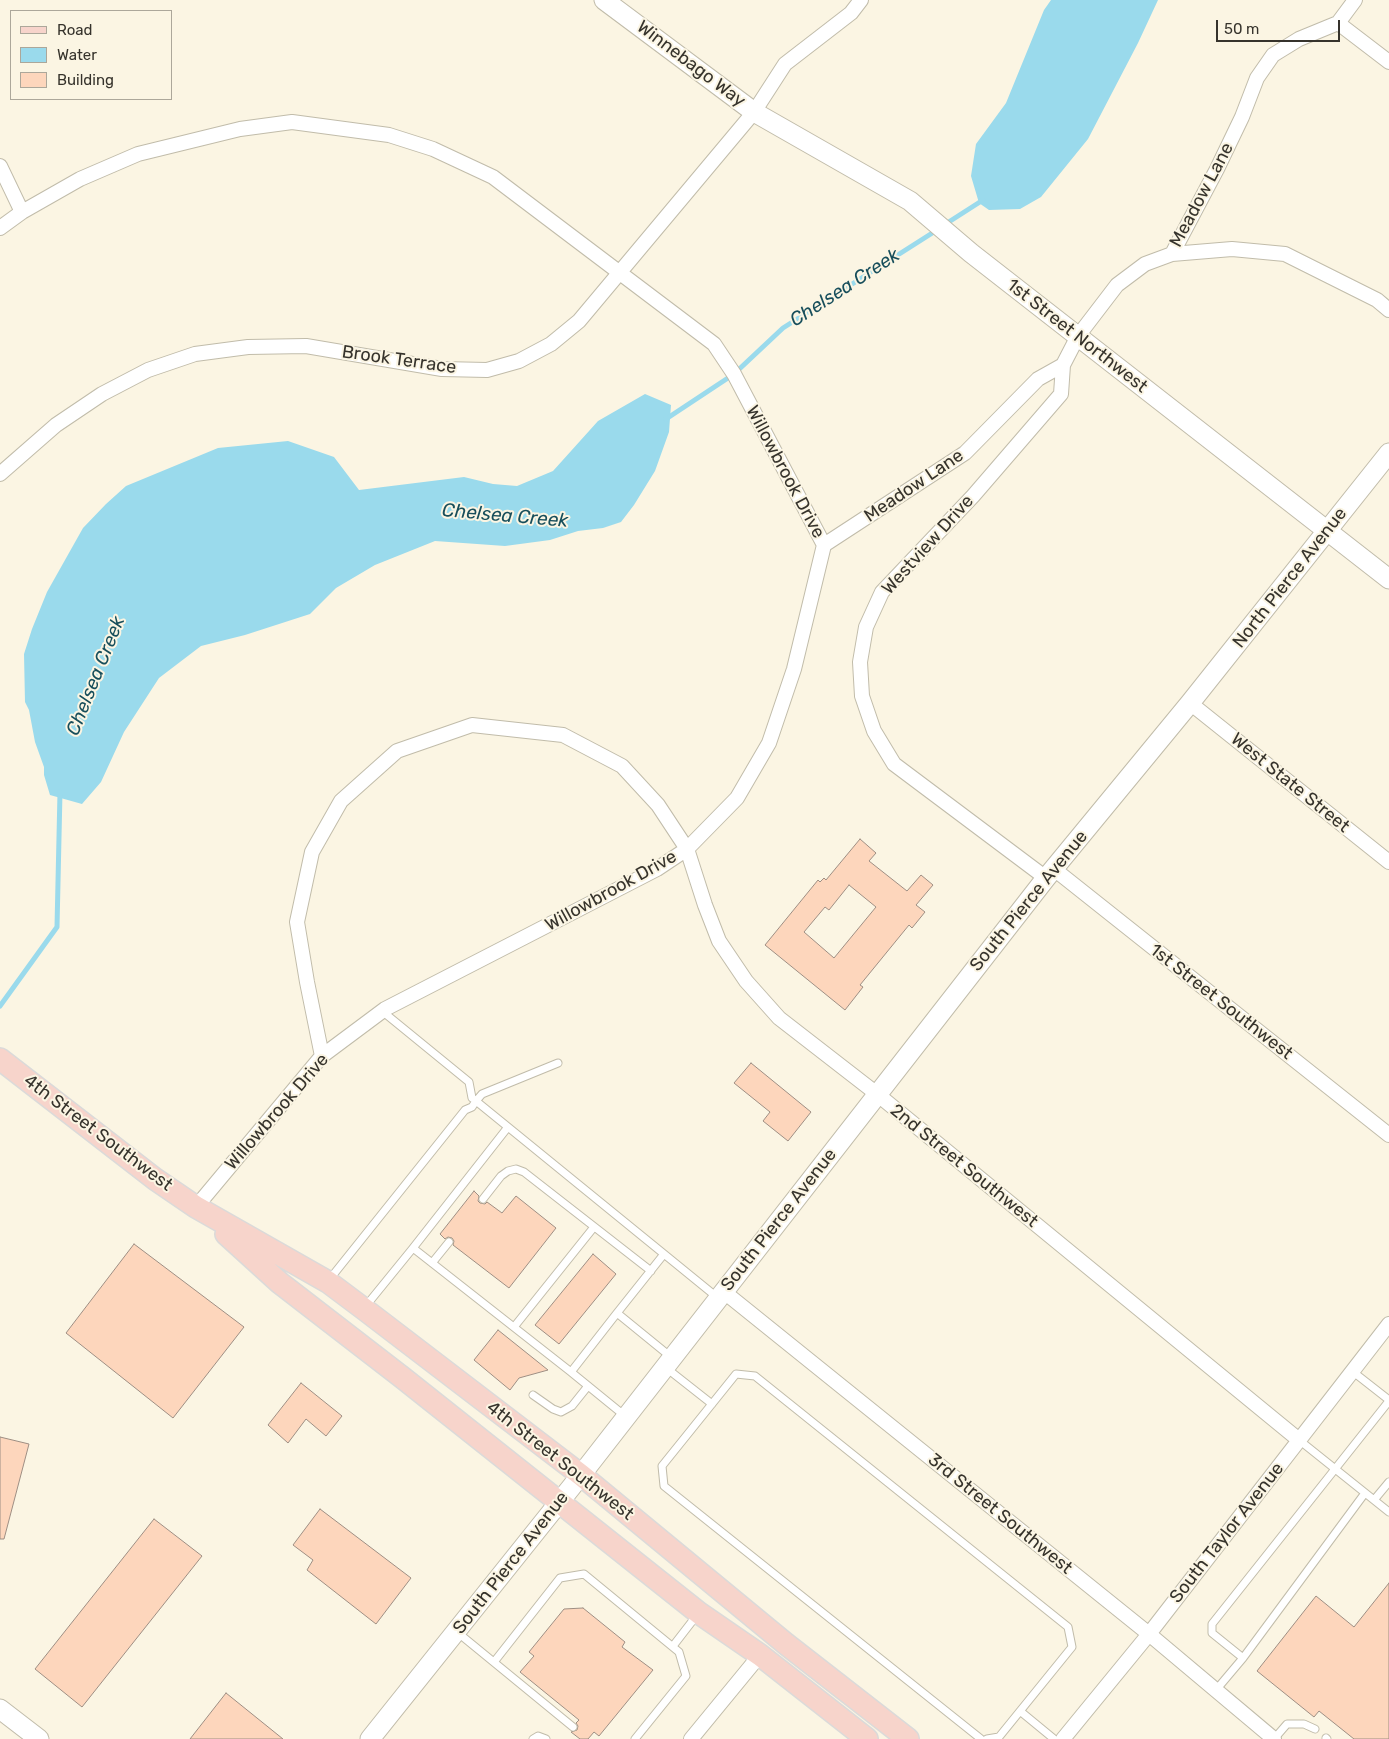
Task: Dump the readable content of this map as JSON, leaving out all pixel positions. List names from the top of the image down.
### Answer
{
  "streets": {
    "main road": [
      "Winnebago Way",
      "1st Street Northwest",
      "North Pierce Avenue",
      "South Pierce Avenue",
      "4th Street Southwest"
    ],
    "street": [
      "Meadow Lane",
      "Brook Terrace",
      "Willowbrook Drive",
      "Westview Drive",
      "West State Street",
      "1st Street Southwest",
      "2nd Street Southwest",
      "3rd Street Southwest",
      "South Taylor Avenue"
    ]
  },
  "crossings": [
    ["Winnebago Way", "1st Street Northwest"],
    ["Winnebago Way", "Brook Terrace"],
    ["Meadow Lane", "1st Street Northwest"],
    ["Meadow Lane", "Willowbrook Drive"],
    ["Meadow Lane", "Westview Drive"],
    ["1st Street Northwest", "Brook Terrace"],
    ["1st Street Northwest", "North Pierce Avenue"],
    ["Brook Terrace", "Willowbrook Drive"],
    ["Willowbrook Drive", "4th Street Southwest"],
    ["Willowbrook Drive", "2nd Street Southwest"],
    ["Westview Drive", "South Pierce Avenue"],
    ["Westview Drive", "1st Street Southwest"],
    ["North Pierce Avenue", "West State Street"],
    ["North Pierce Avenue", "South Pierce Avenue"],
    ["West State Street", "South Pierce Avenue"],
    ["South Pierce Avenue", "1st Street Southwest"],
    ["South Pierce Avenue", "4th Street Southwest"],
    ["South Pierce Avenue", "2nd Street Southwest"],
    ["South Pierce Avenue", "3rd Street Southwest"],
    ["2nd Street Southwest", "South Taylor Avenue"],
    ["3rd Street Southwest", "South Taylor Avenue"]
  ],
  "water": ["Chelsea Creek"],
  "legend": ["Road", "Water", "Building"],
  "scale_bar": "50 m"
}
